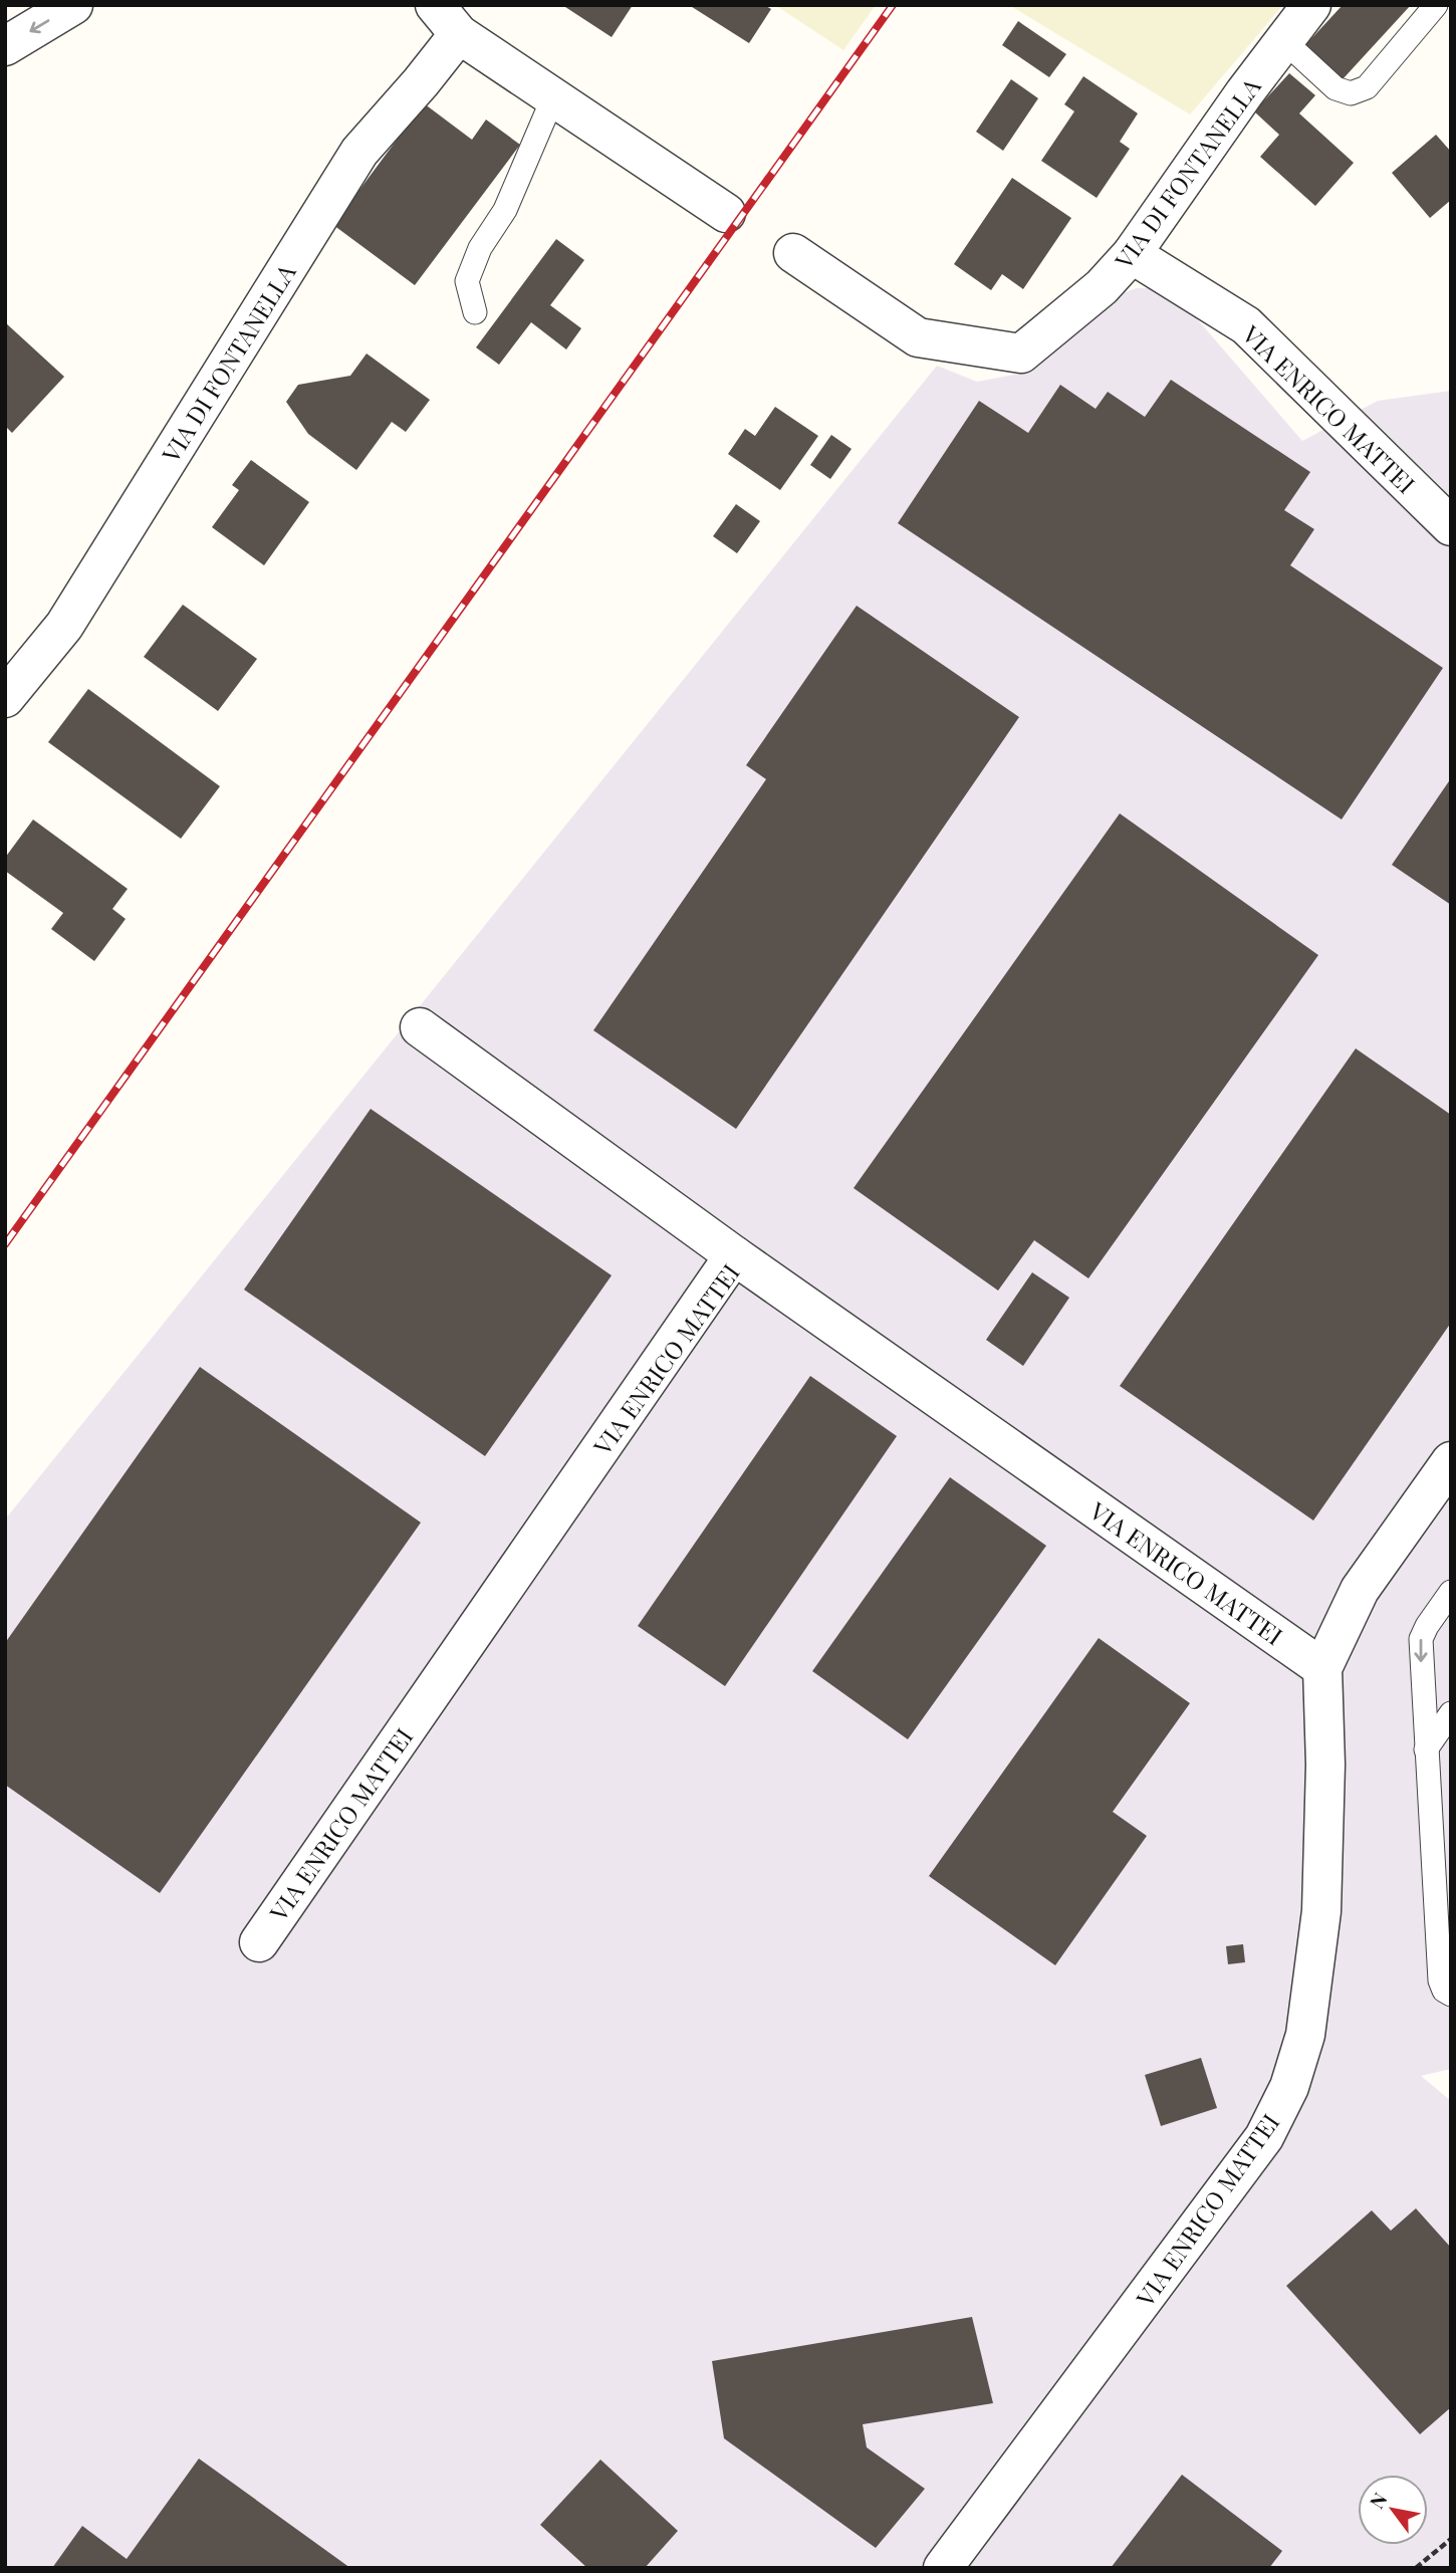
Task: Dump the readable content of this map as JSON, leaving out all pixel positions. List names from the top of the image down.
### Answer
{
  "streets": {
    "street": ["VIA DI FONTANELLA", "VIA ENRICO MATTEI"]
  },
  "crossings": [
    ["VIA DI FONTANELLA", "VIA ENRICO MATTEI"]
  ],
  "north": "top left"
}
